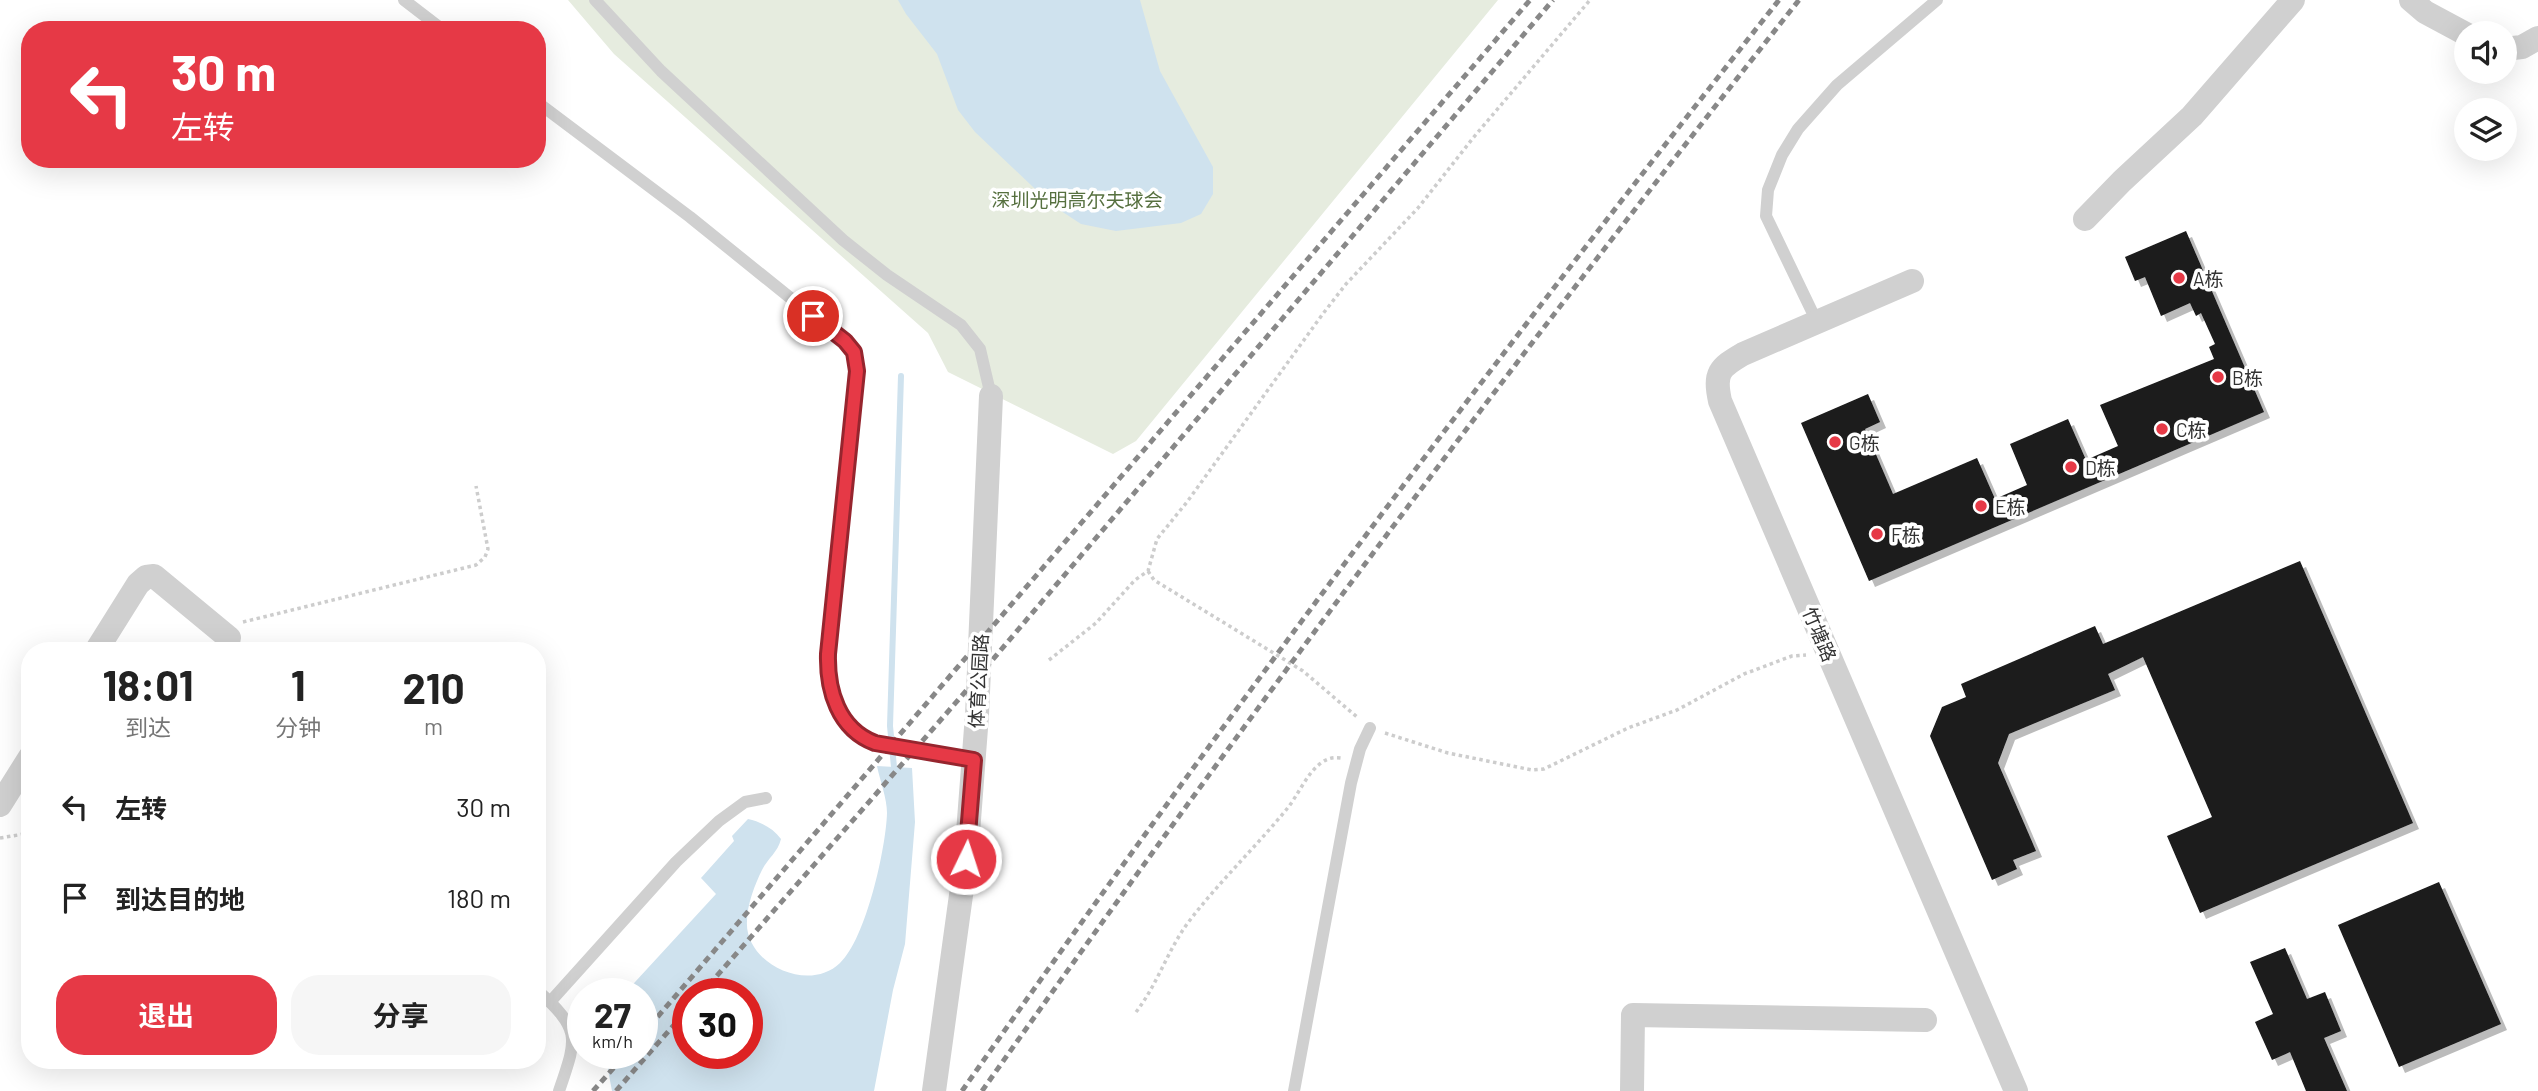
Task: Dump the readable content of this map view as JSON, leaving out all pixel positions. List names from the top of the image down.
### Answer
{
  "streets": {
    "street": ["竹塘路", "体育公园路"]
  },
  "parks": ["深圳光明高尔夫球会"],
  "places": [
    "A栋",
    "B栋",
    "C栋",
    "G栋",
    "D栋",
    "E栋",
    "F栋"
  ],
  "page": {
    "turn": ["30 m", "左转"],
    "eta": [
      "18:01",
      "到达",
      "1",
      "分钟",
      "210",
      "m"
    ],
    "list": [
      {
        "name": "左转",
        "value": "30 m"
      },
      {
        "name": "到达目的地",
        "value": "180 m"
      }
    ],
    "buttons": ["退出", "分享"],
    "speed": "27 km/h",
    "limit": "30"
  }
}
